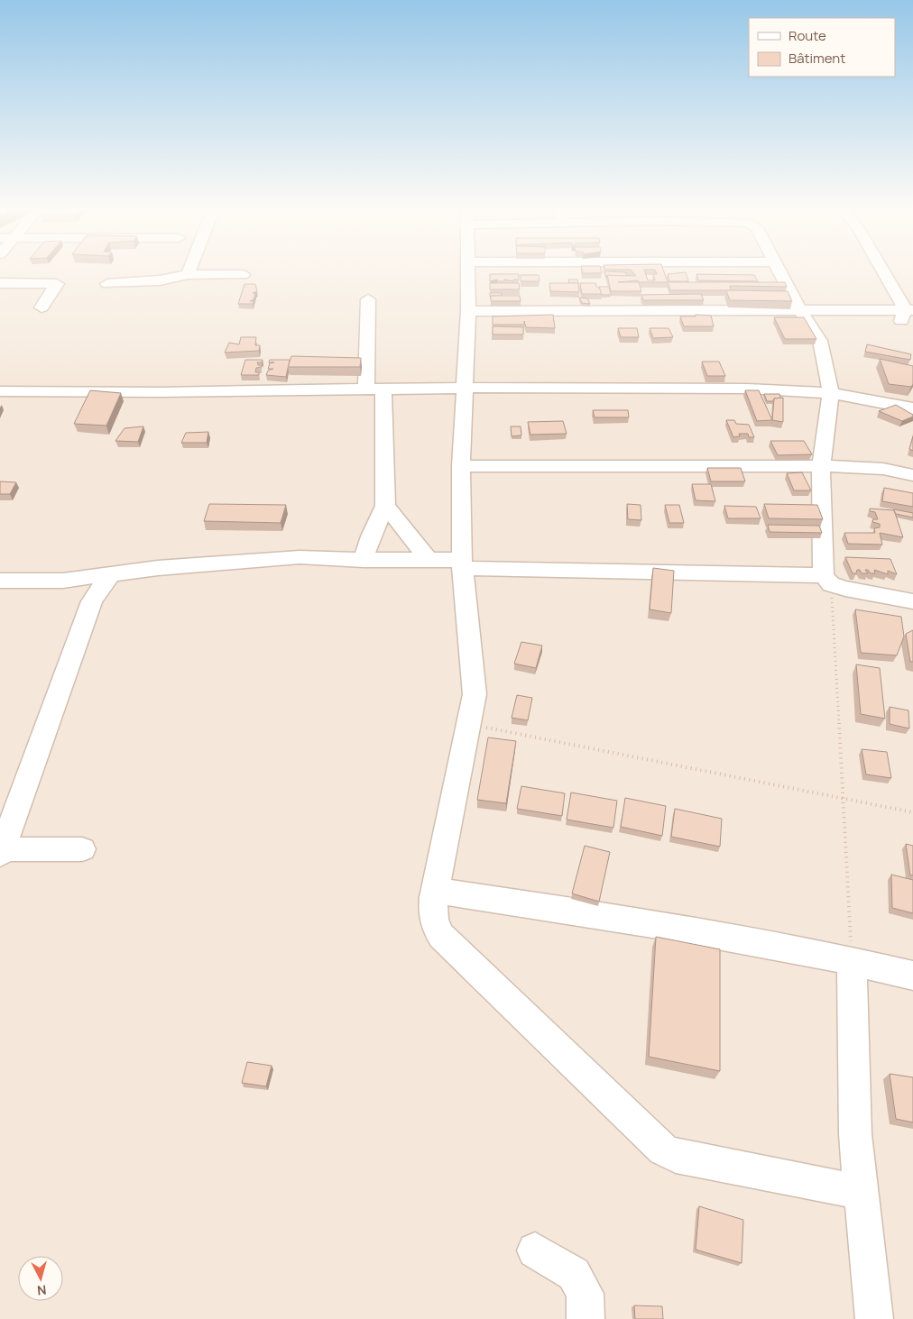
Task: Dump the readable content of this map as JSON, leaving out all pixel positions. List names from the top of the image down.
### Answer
{
  "legend": ["Route", "Bâtiment"],
  "north": "bottom"
}
